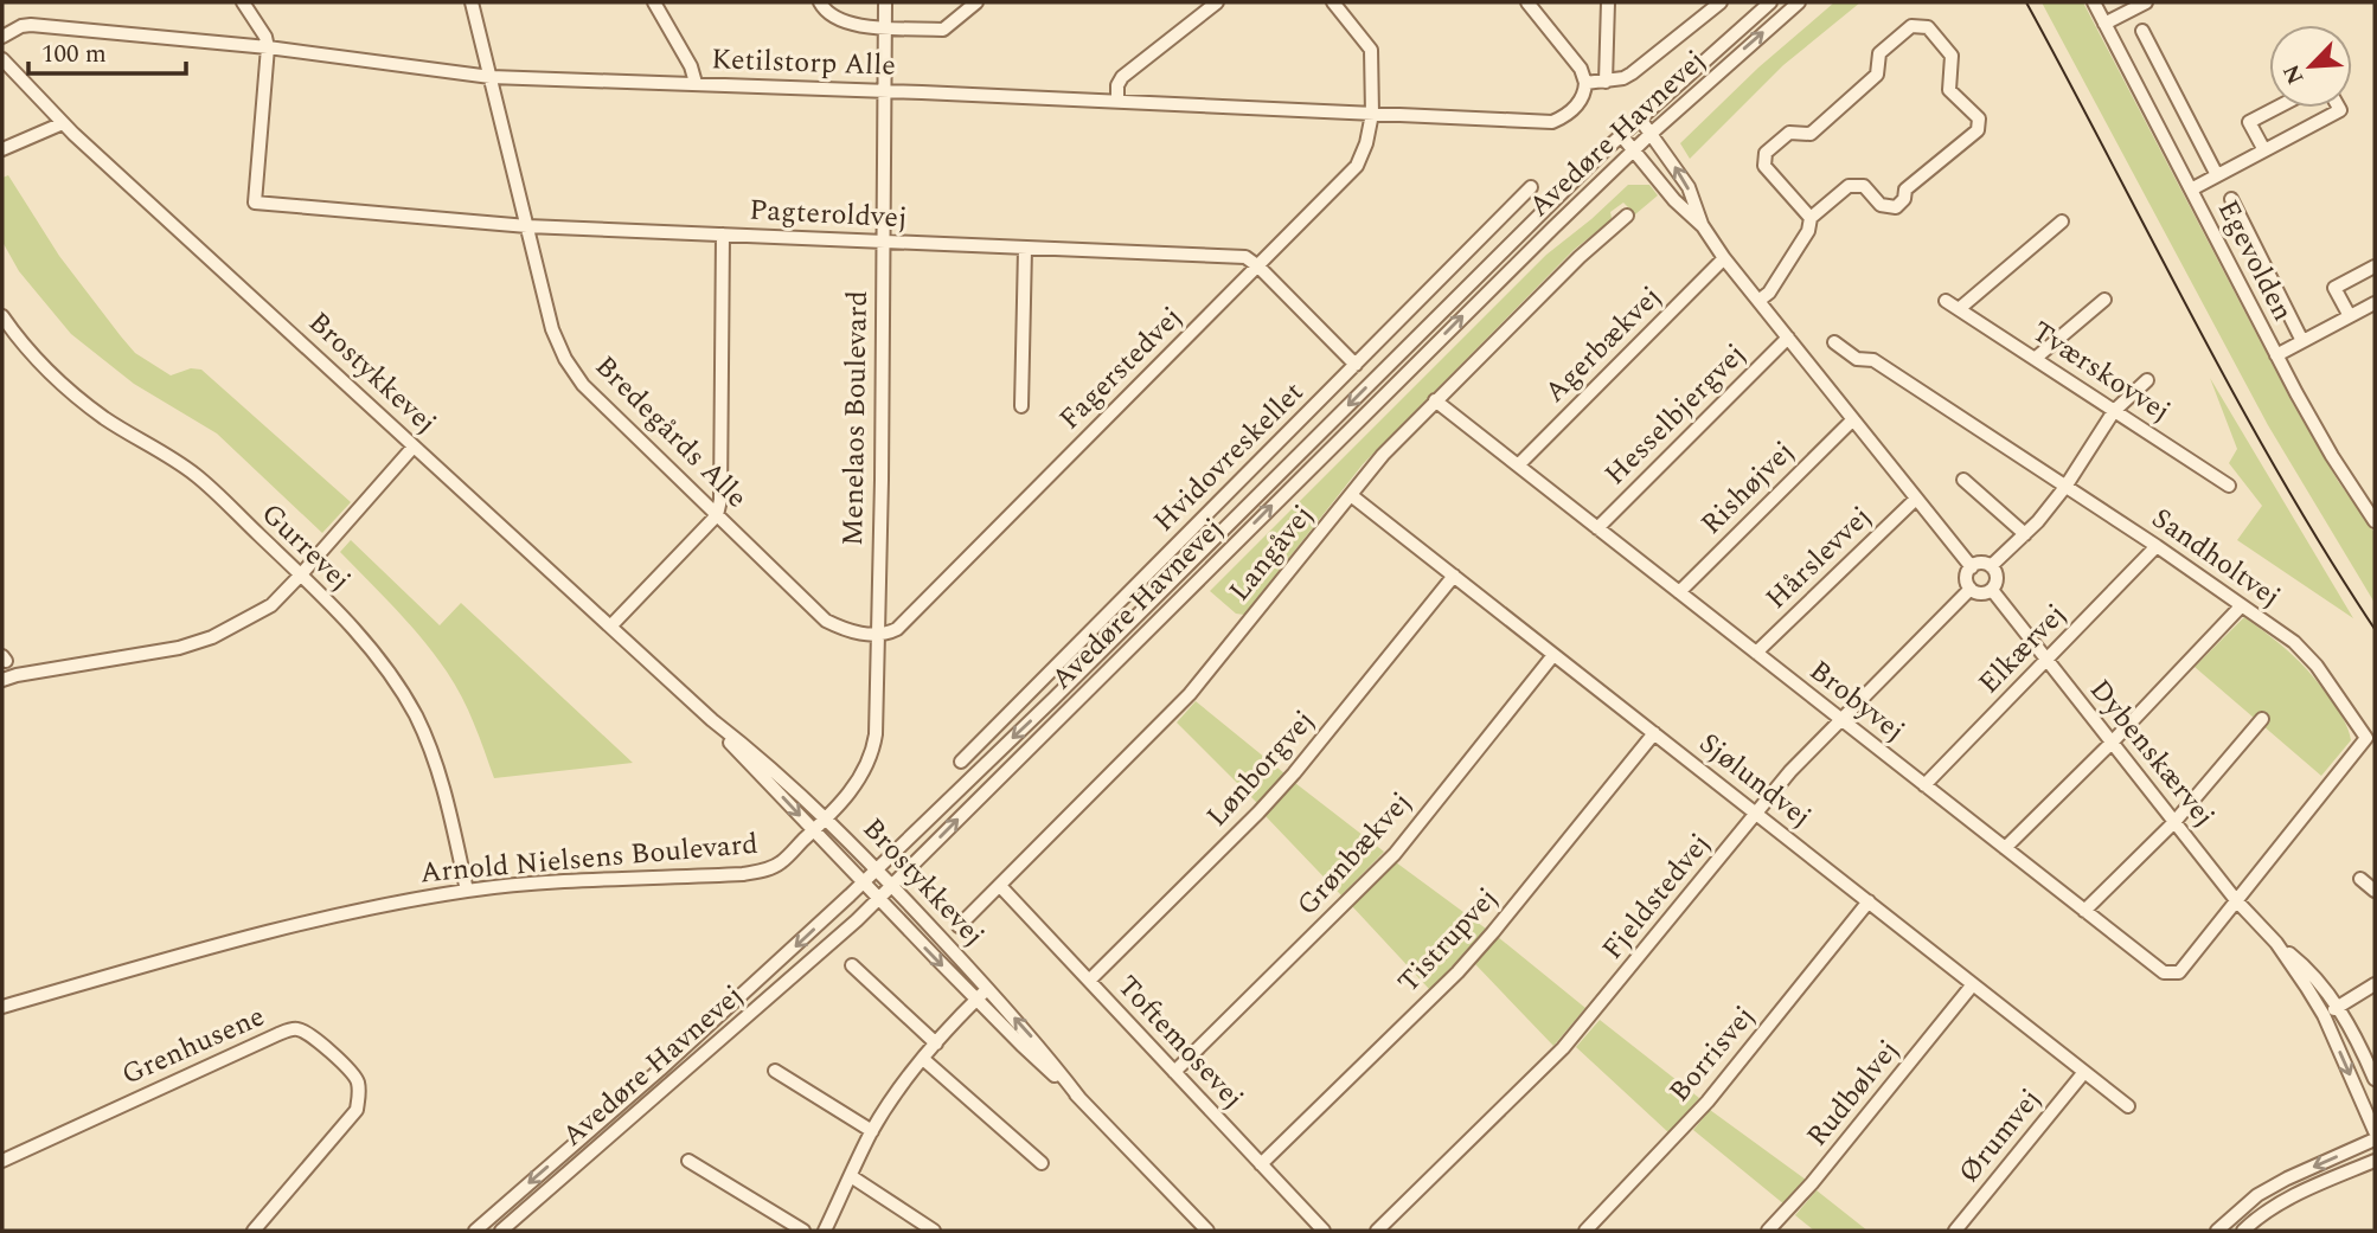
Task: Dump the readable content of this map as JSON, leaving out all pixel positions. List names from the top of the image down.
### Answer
{
  "streets": {
    "street": [
      "Ketilstorp Alle",
      "Avedøre Havnevej",
      "Pagteroldvej",
      "Egevolden",
      "Agerbækvej",
      "Fagerstedvej",
      "Tværskovvej",
      "Brostykkevej",
      "Hesselbjergvej",
      "Menelaos Boulevard",
      "Bredegårds Alle",
      "Hvidovreskellet",
      "Rishøjvej",
      "Gurrevej",
      "Langåvej",
      "Hårslevvej",
      "Sandholtvej",
      "Elkærvej",
      "Brobyvej",
      "Dybenskærvej",
      "Lønborgvej",
      "Sjølundvej",
      "Grønbækvej",
      "Arnold Nielsens Boulevard",
      "Fjeldstedvej",
      "Tistrupvej",
      "Toftemosevej",
      "Grenhusene",
      "Borrisvej",
      "Rudbølvej",
      "Ørumvej"
    ]
  },
  "crossings": [
    ["Ketilstorp Alle", "Pagteroldvej"],
    ["Ketilstorp Alle", "Fagerstedvej"],
    ["Ketilstorp Alle", "Menelaos Boulevard"],
    ["Ketilstorp Alle", "Bredegårds Alle"],
    ["Avedøre Havnevej", "Brostykkevej"],
    ["Pagteroldvej", "Fagerstedvej"],
    ["Pagteroldvej", "Menelaos Boulevard"],
    ["Pagteroldvej", "Bredegårds Alle"],
    ["Agerbækvej", "Brobyvej"],
    ["Fagerstedvej", "Menelaos Boulevard"],
    ["Fagerstedvej", "Bredegårds Alle"],
    ["Brostykkevej", "Menelaos Boulevard"],
    ["Brostykkevej", "Arnold Nielsens Boulevard"],
    ["Hesselbjergvej", "Brobyvej"],
    ["Menelaos Boulevard", "Bredegårds Alle"],
    ["Menelaos Boulevard", "Arnold Nielsens Boulevard"],
    ["Rishøjvej", "Brobyvej"],
    ["Gurrevej", "Arnold Nielsens Boulevard"],
    ["Langåvej", "Brobyvej"],
    ["Langåvej", "Sjølundvej"],
    ["Langåvej", "Toftemosevej"],
    ["Hårslevvej", "Brobyvej"],
    ["Sandholtvej", "Elkærvej"],
    ["Sandholtvej", "Brobyvej"],
    ["Sandholtvej", "Dybenskærvej"],
    ["Elkærvej", "Brobyvej"],
    ["Elkærvej", "Dybenskærvej"],
    ["Brobyvej", "Dybenskærvej"],
    ["Brobyvej", "Fjeldstedvej"],
    ["Dybenskærvej", "Fjeldstedvej"],
    ["Lønborgvej", "Sjølundvej"],
    ["Lønborgvej", "Toftemosevej"],
    ["Sjølundvej", "Grønbækvej"],
    ["Sjølundvej", "Fjeldstedvej"],
    ["Sjølundvej", "Tistrupvej"],
    ["Sjølundvej", "Borrisvej"],
    ["Sjølundvej", "Rudbølvej"],
    ["Sjølundvej", "Ørumvej"],
    ["Grønbækvej", "Toftemosevej"],
    ["Tistrupvej", "Toftemosevej"]
  ],
  "scale_bar": "100 m",
  "north": "bottom left"
}
